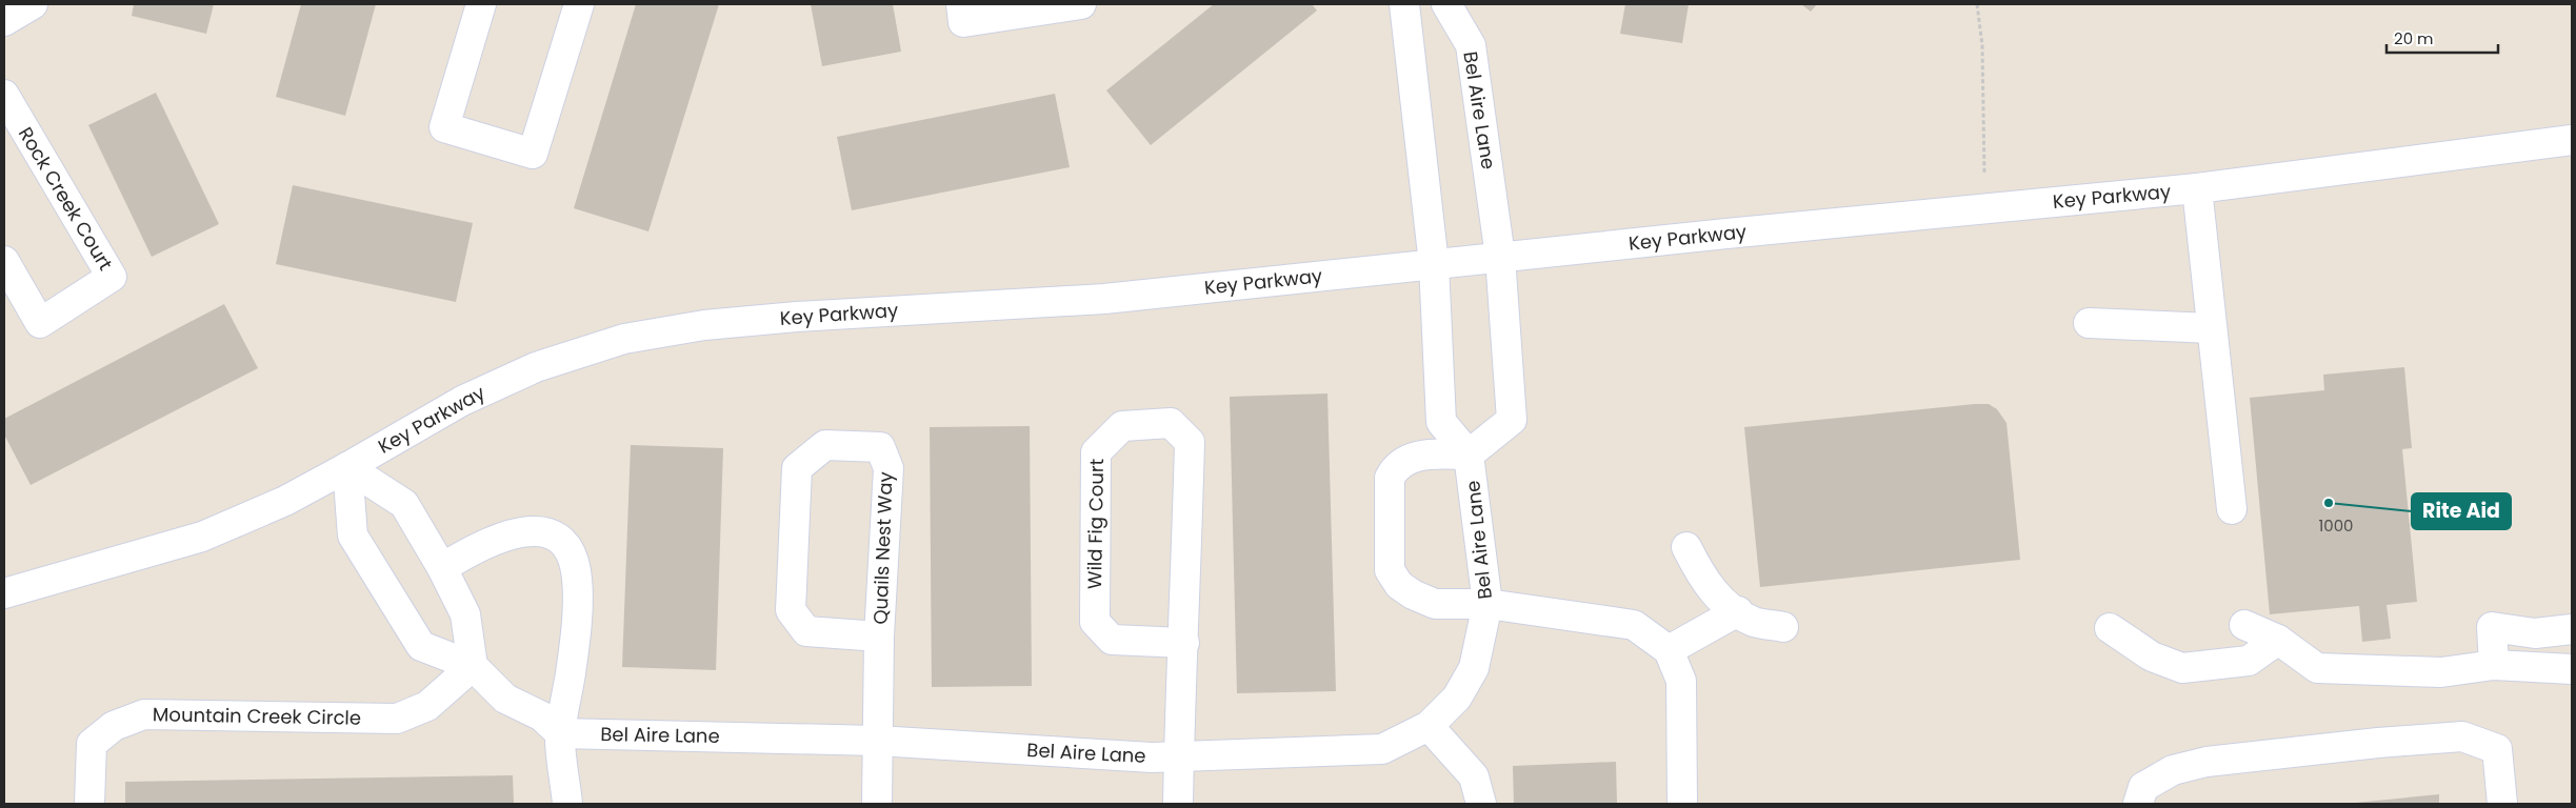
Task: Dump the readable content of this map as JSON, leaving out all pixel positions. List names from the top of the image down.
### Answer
{
  "streets": {
    "street": [
      "Bel Aire Lane",
      "Key Parkway",
      "Rock Creek Court",
      "Wild Fig Court",
      "Quails Nest Way",
      "Mountain Creek Circle"
    ]
  },
  "crossings": [
    ["Bel Aire Lane", "Key Parkway"],
    ["Bel Aire Lane", "Wild Fig Court"],
    ["Bel Aire Lane", "Quails Nest Way"]
  ],
  "places": ["Rite Aid"],
  "house_numbers": ["1000"],
  "scale_bar": "20 m"
}
